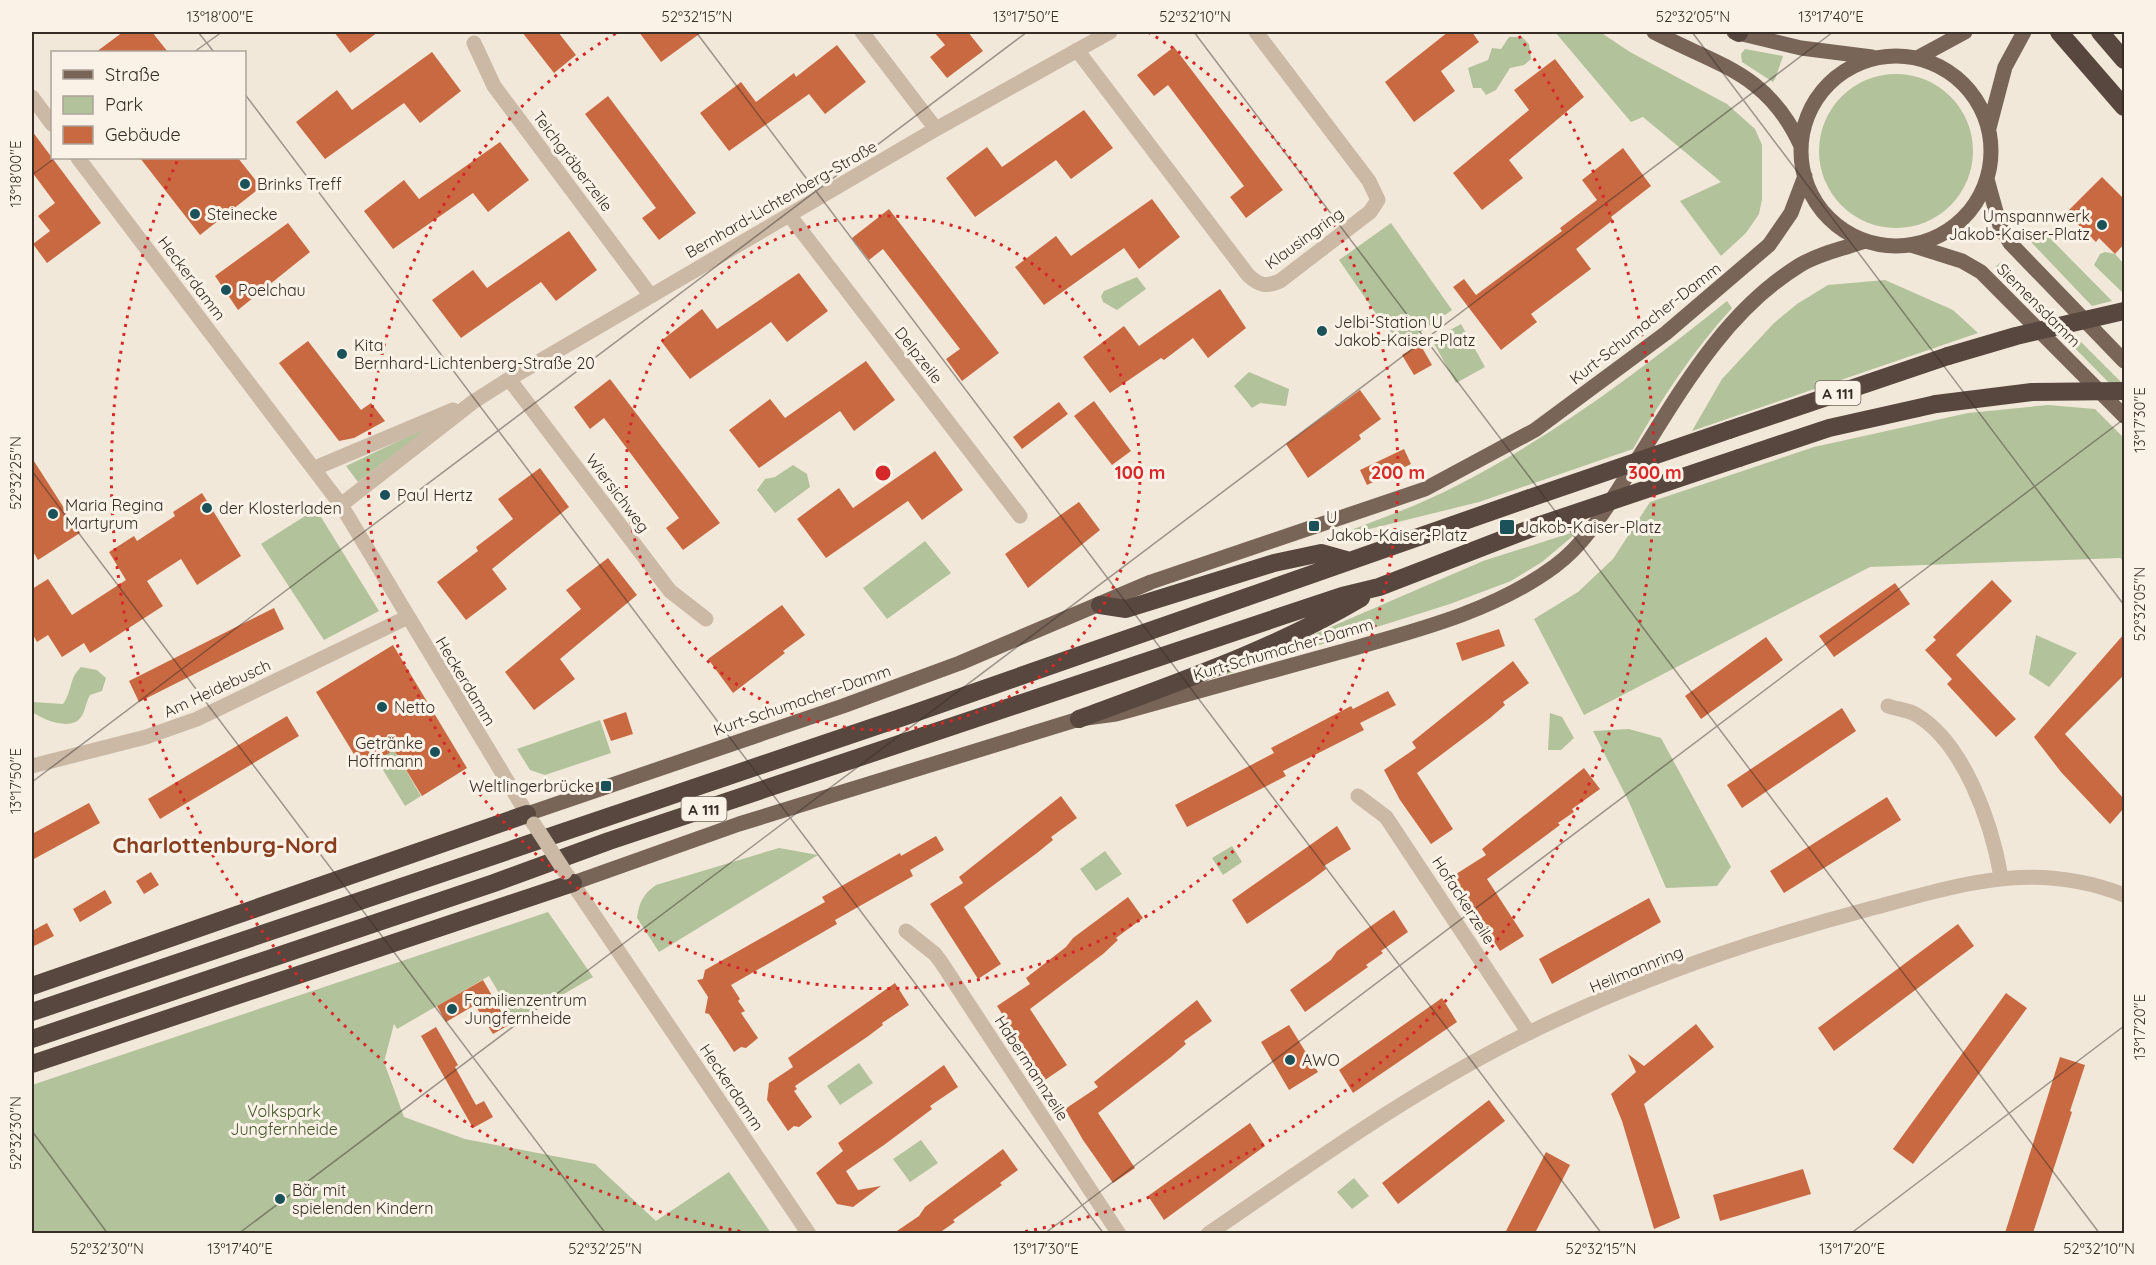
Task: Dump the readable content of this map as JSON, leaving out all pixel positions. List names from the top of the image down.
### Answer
{
  "streets": {
    "highway": ["A 111"],
    "main road": ["Siemensdamm", "Kurt-Schumacher-Damm"],
    "street": [
      "Teichgräberzeile",
      "Bernhard-Lichtenberg-Straße",
      "Klausingring",
      "Heckerdamm",
      "Delpzeile",
      "Wiersichweg",
      "Am Heidebusch",
      "Hofackerzeile",
      "Heilmannring",
      "Habermannzeile"
    ]
  },
  "crossings": [
    ["Teichgräberzeile", "Bernhard-Lichtenberg-Straße"],
    ["Bernhard-Lichtenberg-Straße", "Klausingring"],
    ["Bernhard-Lichtenberg-Straße", "Heckerdamm"],
    ["Bernhard-Lichtenberg-Straße", "Delpzeile"],
    ["Bernhard-Lichtenberg-Straße", "Wiersichweg"],
    ["Heckerdamm", "Kurt-Schumacher-Damm"],
    ["Heckerdamm", "Am Heidebusch"],
    ["Siemensdamm", "Kurt-Schumacher-Damm"],
    ["Hofackerzeile", "Heilmannring"]
  ],
  "districts": ["Charlottenburg-Nord"],
  "parks": ["Volkspark Jungfernheide"],
  "places": {
    "other": [
      "Brinks Treff",
      "Steinecke",
      "Umspannwerk Jakob-Kaiser-Platz",
      "Poelchau",
      "Jelbi-Station U Jakob-Kaiser-Platz",
      "Kita Bernhard-Lichtenberg-Straße 20",
      "Paul Hertz",
      "der Klosterladen",
      "Maria Regina Martyrum",
      "Netto",
      "Getränke Hoffmann",
      "Familienzentrum Jungfernheide",
      "AWO",
      "Bär mit spielenden Kindern"
    ],
    "transit": ["U Jakob-Kaiser-Platz", "Jakob-Kaiser-Platz", "Weltlingerbrücke"]
  },
  "legend": ["Straße", "Park", "Gebäude"],
  "coordinates": [
    "13°18'00\"E",
    "52°32'15\"N",
    "13°17'50\"E",
    "52°32'10\"N",
    "52°32'05\"N",
    "13°17'40\"E",
    "13°17'30\"E",
    "52°32'25\"N",
    "13°17'20\"E",
    "52°32'30\"N"
  ],
  "rings": ["100 m", "200 m", "300 m"]
}
